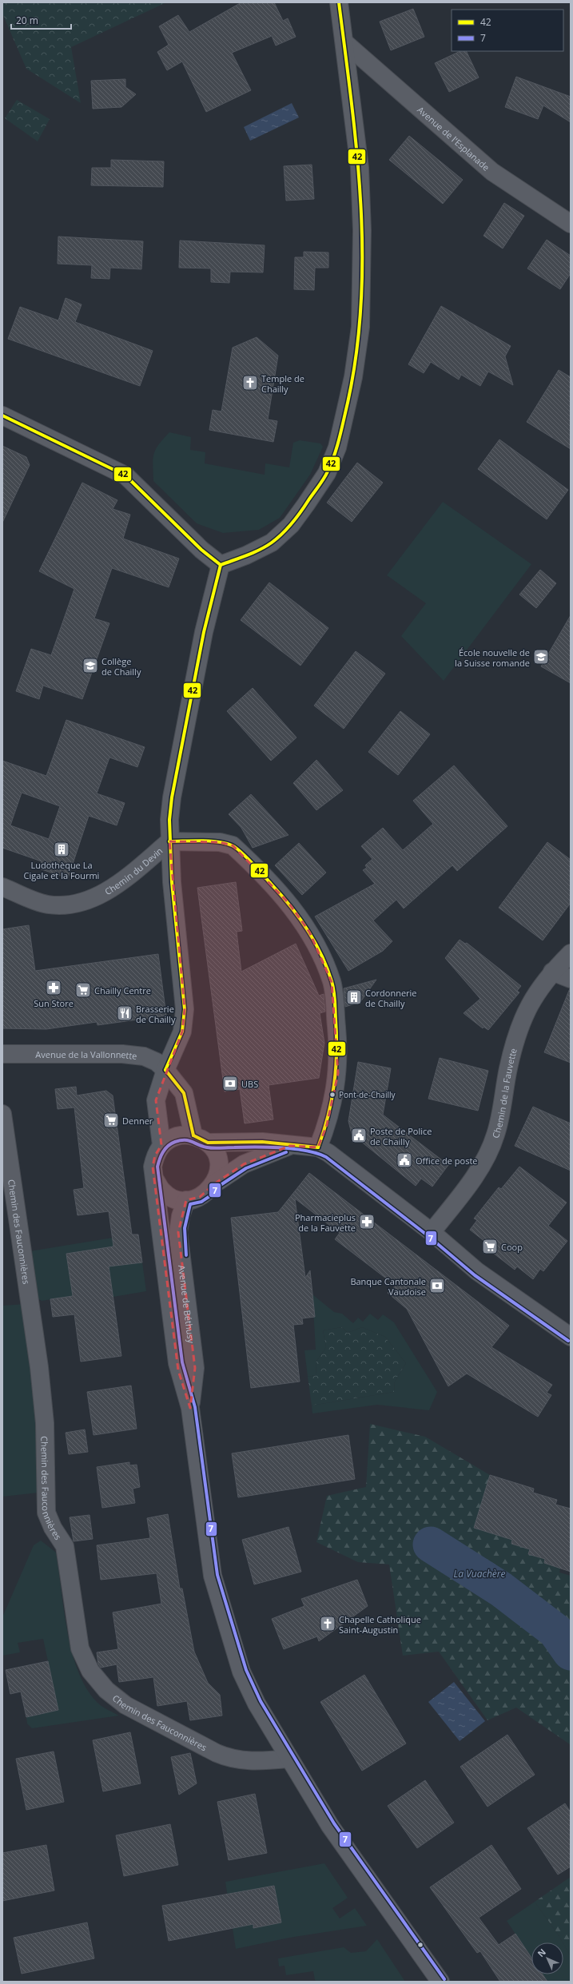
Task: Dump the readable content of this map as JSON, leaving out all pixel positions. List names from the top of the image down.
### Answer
{
  "streets": {
    "street": [
      "Avenue de l'Esplanade",
      "Chemin du Devin",
      "Avenue de la Vallonnette",
      "Chemin de la Fauvette",
      "Chemin des Fauconnières",
      "Avenue de Béthusy"
    ]
  },
  "crossings": [
    ["Avenue de la Vallonnette", "Avenue de Béthusy"],
    ["Chemin des Fauconnières", "Avenue de Béthusy"]
  ],
  "water": ["La Vuachère"],
  "places": {
    "church": ["Temple de Chailly", "Chapelle Catholique Saint-Augustin"],
    "school or university": ["École nouvelle de la Suisse romande", "Collège de Chailly"],
    "building": ["Ludothèque La Cigale et la Fourmi", "Cordonnerie de Chailly"],
    "pharmacy": ["Sun Store", "Pharmacieplus de la Fauvette"],
    "supermarket": ["Chailly Centre", "Denner", "Coop"],
    "restaurant": ["Brasserie de Chailly"],
    "bank": ["UBS", "Banque Cantonale Vaudoise"],
    "other": ["Pont-de-Chailly"],
    "public building": ["Poste de Police de Chailly", "Office de poste"]
  },
  "lines": ["transit line 42", "transit line 7"],
  "legend": ["42", "7"],
  "scale_bar": "20 m",
  "north": "top left"
}
